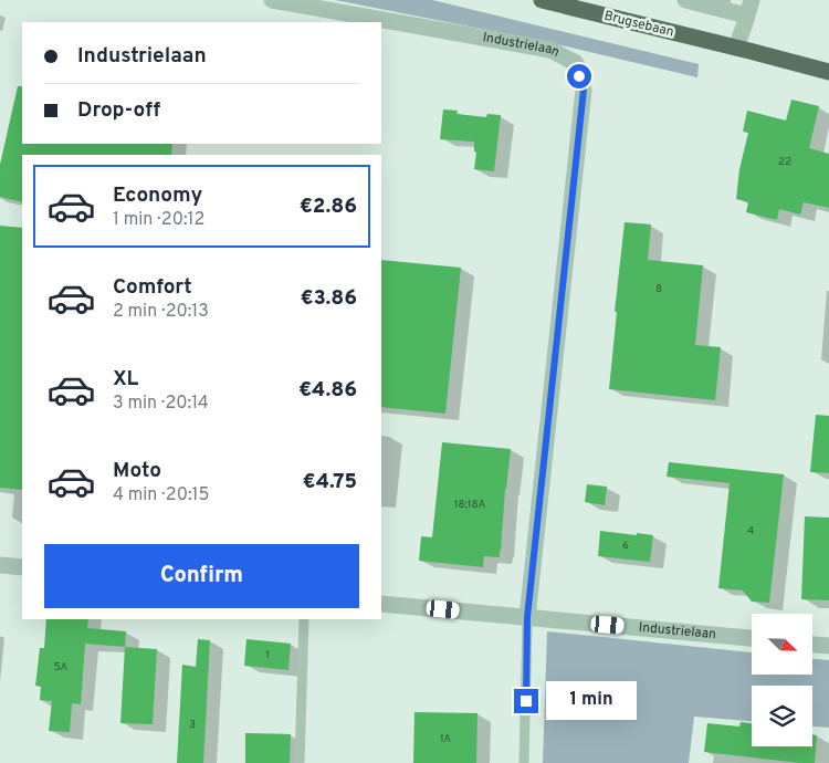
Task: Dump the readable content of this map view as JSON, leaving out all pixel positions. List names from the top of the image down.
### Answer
{
  "streets": {
    "main road": ["Brugsebaan"],
    "street": ["Industrielaan"]
  },
  "house_numbers": [
    "22",
    "8",
    "18;18A",
    "4",
    "6",
    "1",
    "5A",
    "3",
    "1A"
  ],
  "north": "bottom right",
  "page": {
    "banner": ["Industrielaan", "Drop-off"],
    "list": [
      {
        "name": "Economy",
        "note": "1 min · 20:12",
        "value": "€2.86"
      },
      {
        "name": "Comfort",
        "note": "2 min · 20:13",
        "value": "€3.86"
      },
      {
        "name": "XL",
        "note": "3 min · 20:14",
        "value": "€4.86"
      },
      {
        "name": "Moto",
        "note": "4 min · 20:15",
        "value": "€4.75"
      }
    ],
    "buttons": "Confirm",
    "bubble": "1 min"
  }
}
